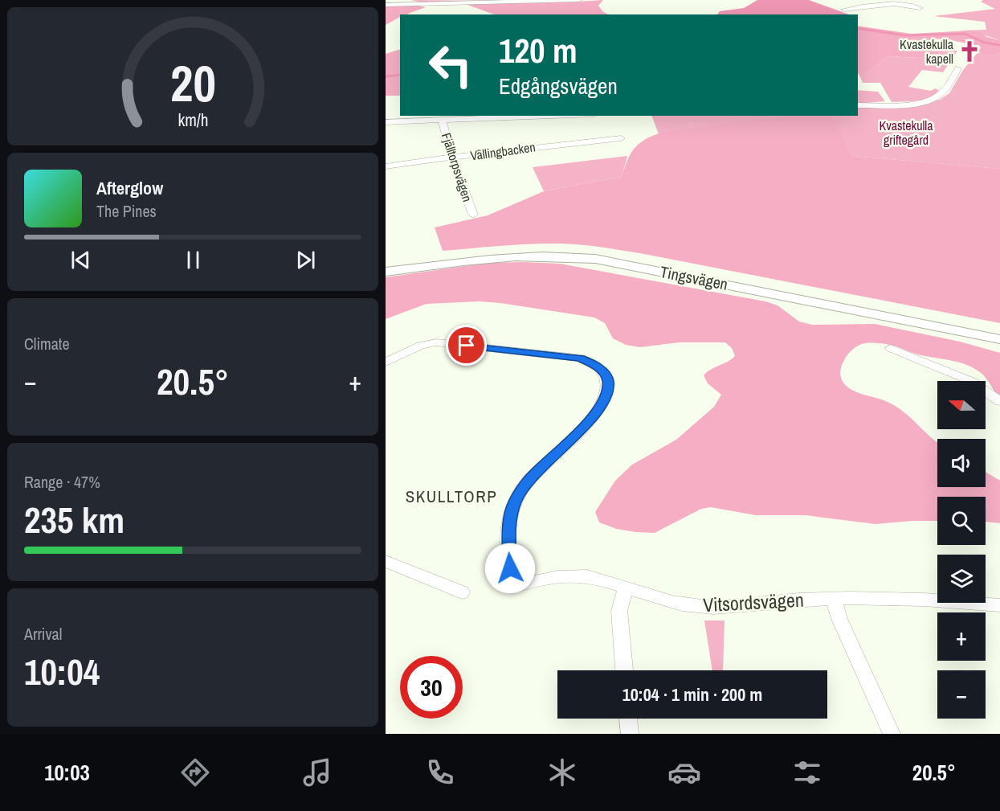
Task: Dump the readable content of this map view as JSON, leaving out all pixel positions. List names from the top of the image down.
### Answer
{
  "streets": {
    "street": [
      "Vällingbacken",
      "Fjälltorpsvägen",
      "Tingsvägen",
      "Vitsordsvägen"
    ]
  },
  "crossings": [
    ["Vällingbacken", "Fjälltorpsvägen"]
  ],
  "districts": ["SKULLTORP"],
  "parks": ["Kvastekulla griftegård"],
  "places": {
    "church": ["Kvastekulla kapell"]
  },
  "north": "left",
  "page": {
    "turn": ["120 m", "Edgångsvägen"],
    "song": ["Afterglow", "The Pines"],
    "tile": [
      "Climate",
      ["Range · 47%", "235 km"],
      ["Arrival", "10:04"]
    ],
    "heat": ["−", "20.5°", "+"],
    "map_buttons": ["+", "−"],
    "limit": "30",
    "trip": "10:04 · 1 min · 200 m",
    "tabs": ["10:03", "20.5°"],
    "gauge": ["20", "km/h"]
  }
}
